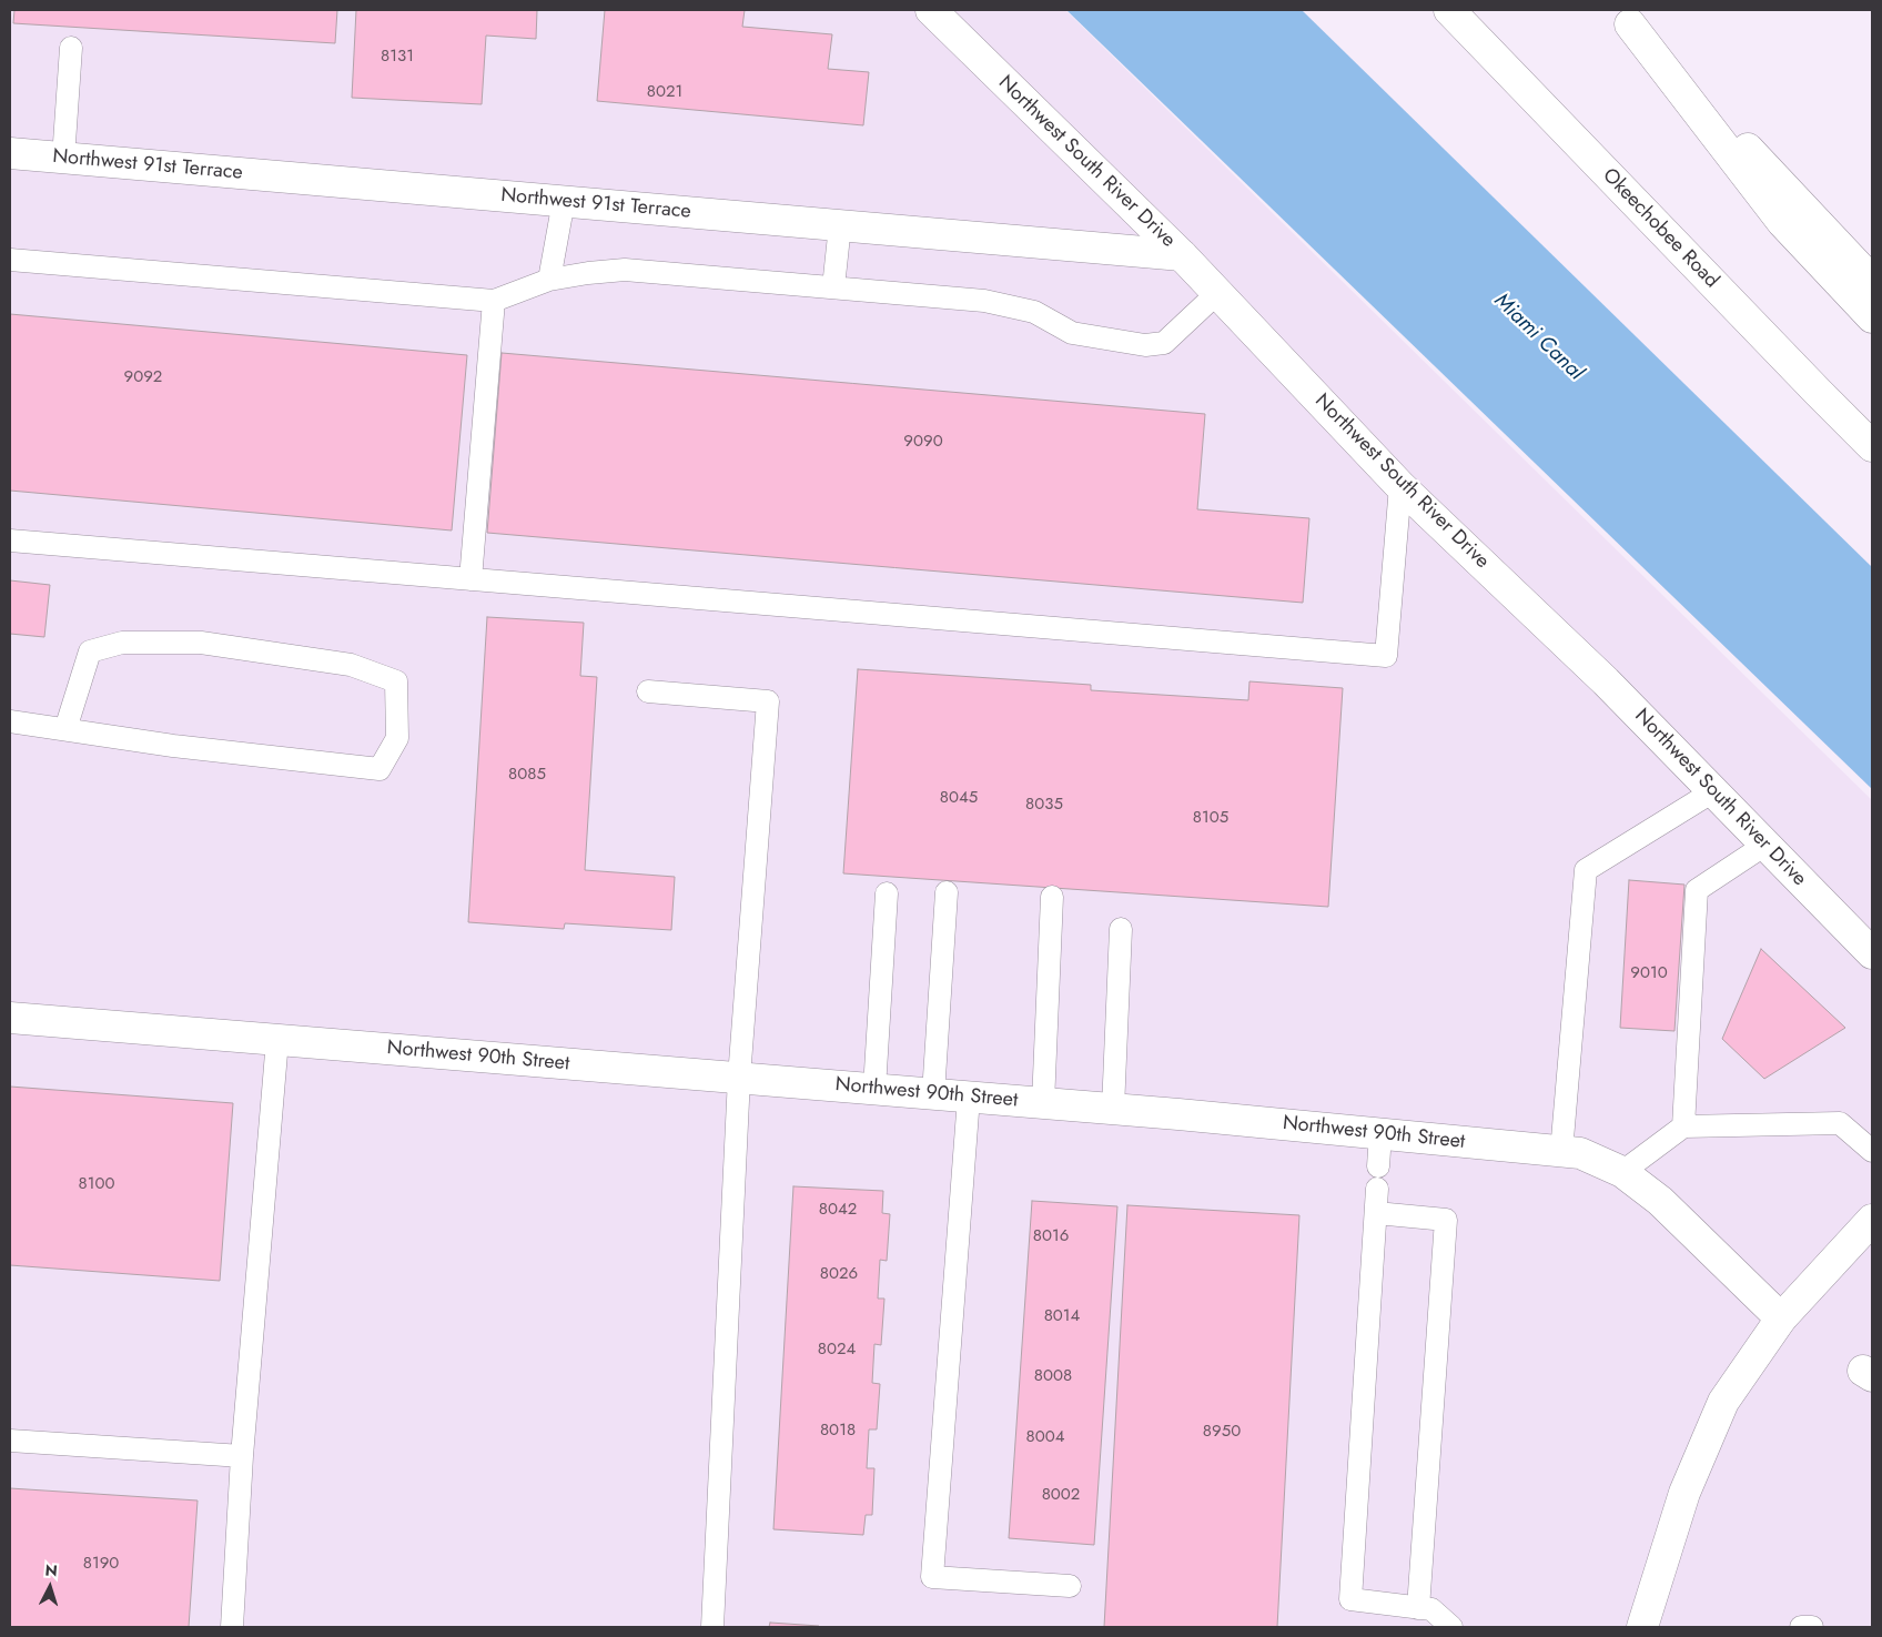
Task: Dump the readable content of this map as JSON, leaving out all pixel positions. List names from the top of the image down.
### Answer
{
  "streets": {
    "main road": [
      "Northwest South River Drive",
      "Northwest 91st Terrace",
      "Okeechobee Road",
      "Northwest 90th Street"
    ]
  },
  "crossings": [
    ["Northwest South River Drive", "Northwest 91st Terrace"]
  ],
  "water": ["Miami Canal"],
  "house_numbers": [
    "8131",
    "8021",
    "9092",
    "9090",
    "8085",
    "8045",
    "8035",
    "8105",
    "9010",
    "8100",
    "8042",
    "8016",
    "8026",
    "8014",
    "8024",
    "8008",
    "8018",
    "8950",
    "8004",
    "8002",
    "8190"
  ],
  "north": "top"
}
